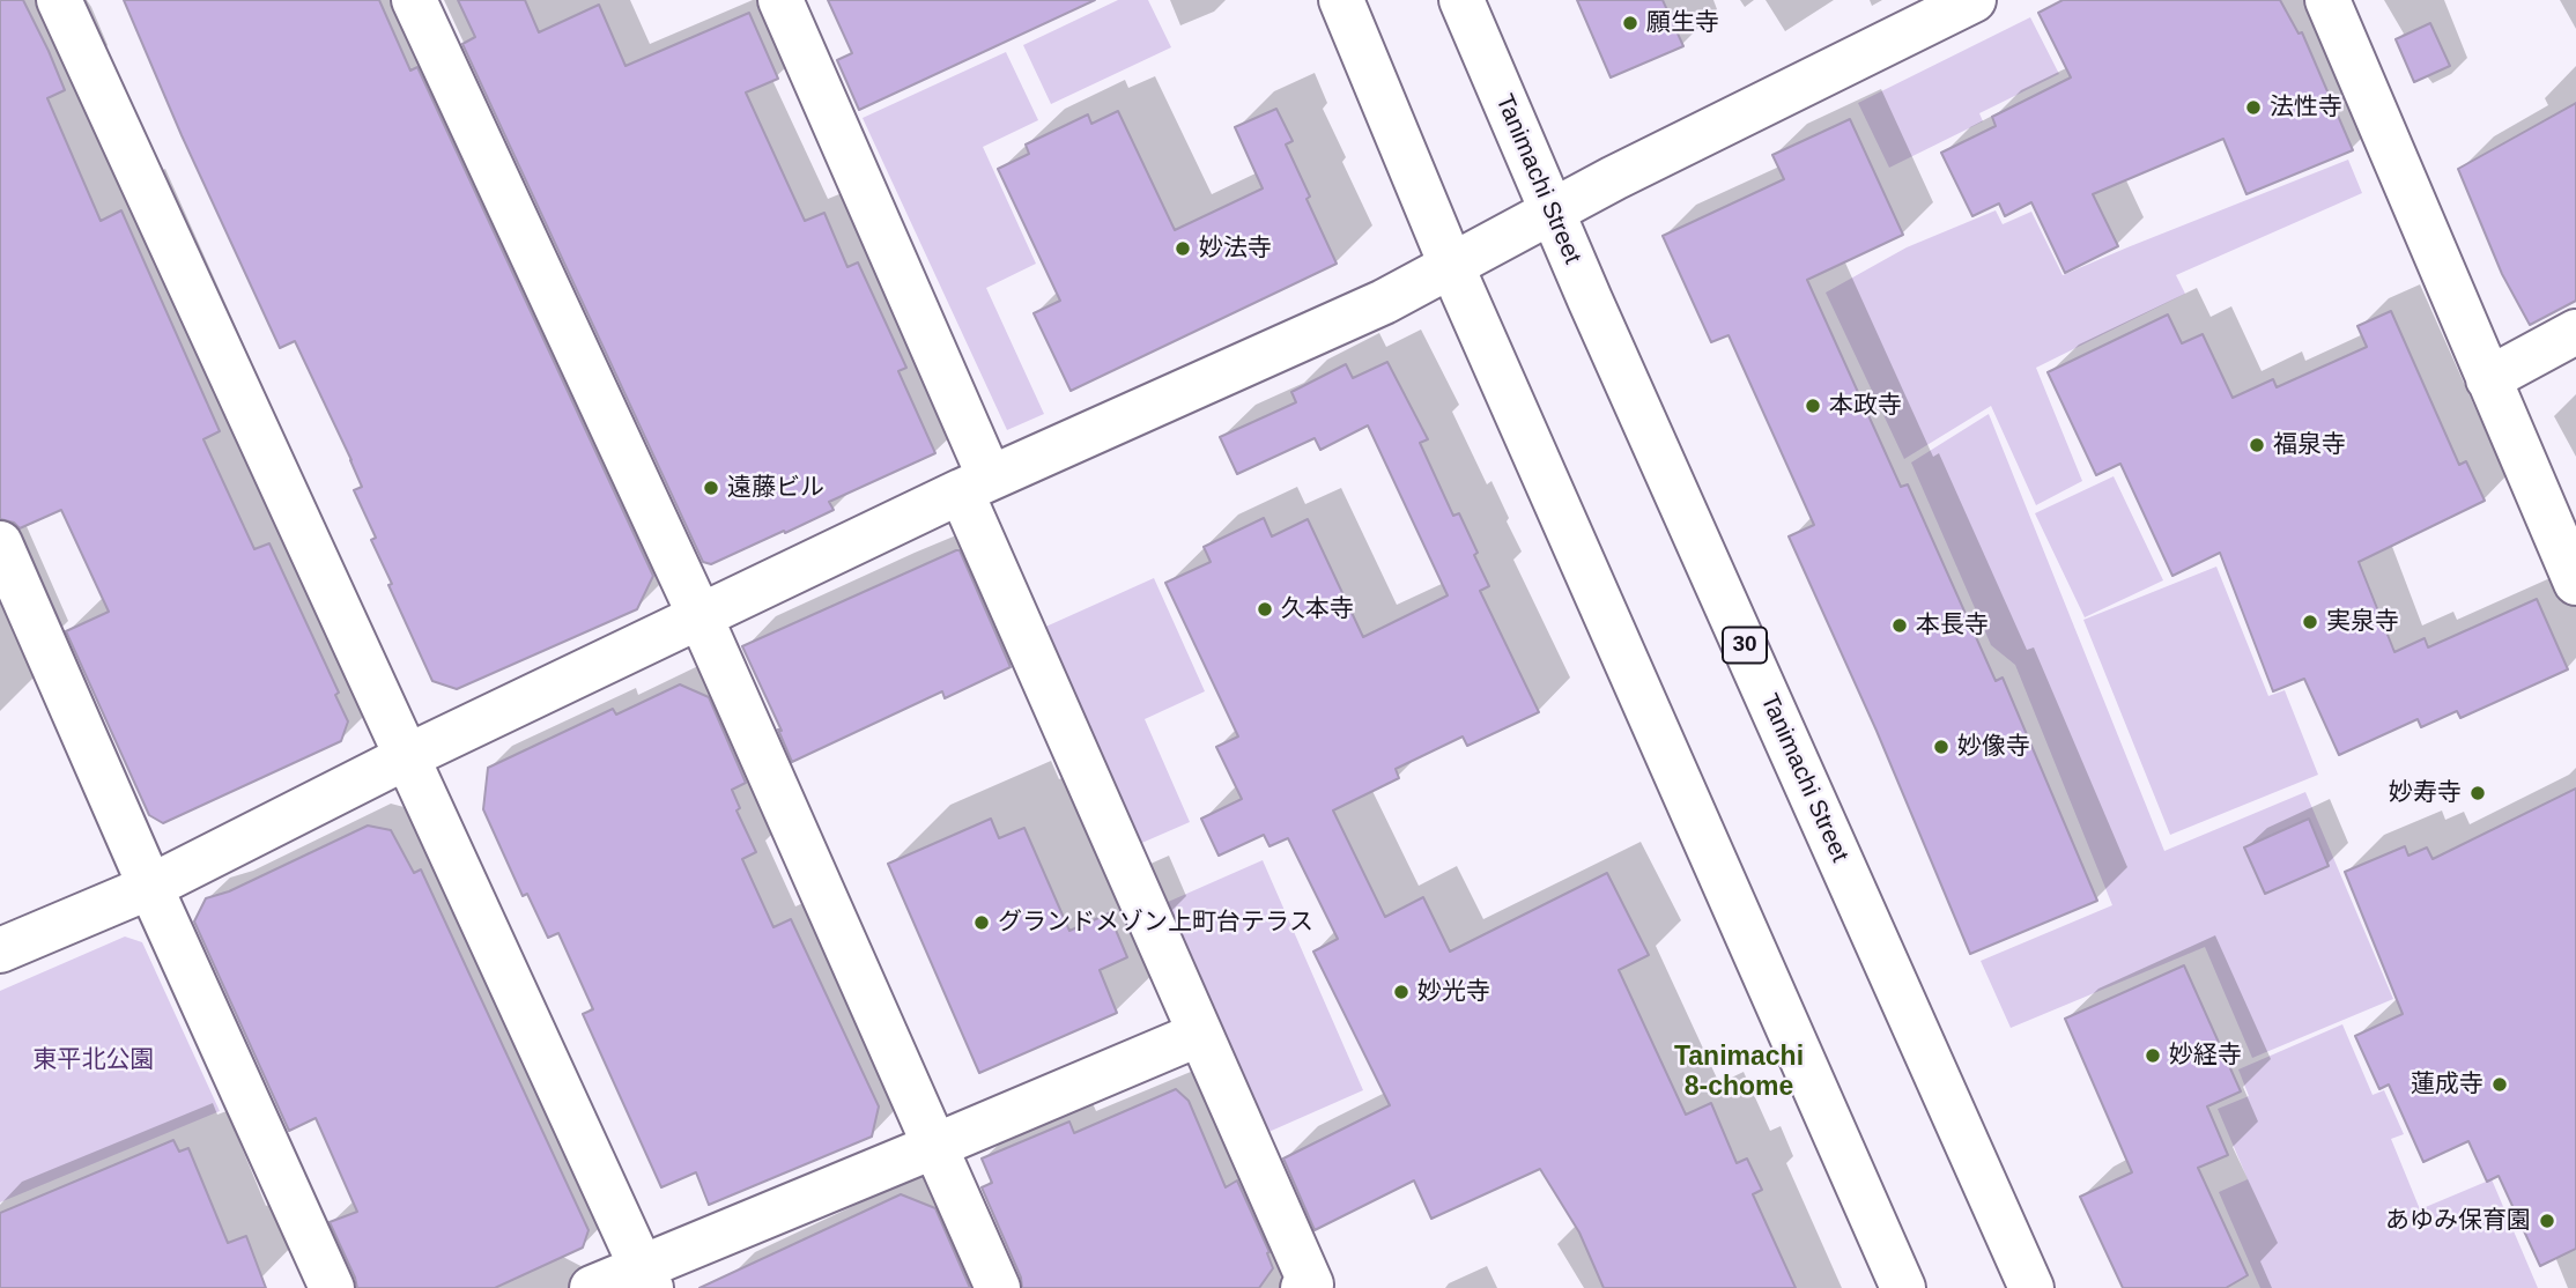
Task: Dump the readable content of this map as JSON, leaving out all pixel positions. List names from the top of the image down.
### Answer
{
  "streets": {
    "street": ["Tanimachi Street", "30"]
  },
  "districts": ["Tanimachi 8-chome"],
  "parks": ["東平北公園"],
  "places": [
    "願生寺",
    "法性寺",
    "妙法寺",
    "本政寺",
    "福泉寺",
    "遠藤ビル",
    "久本寺",
    "実泉寺",
    "本長寺",
    "妙像寺",
    "妙寿寺",
    "グランドメゾン上町台テラス",
    "妙光寺",
    "妙経寺",
    "蓮成寺",
    "あゆみ保育園"
  ]
}
